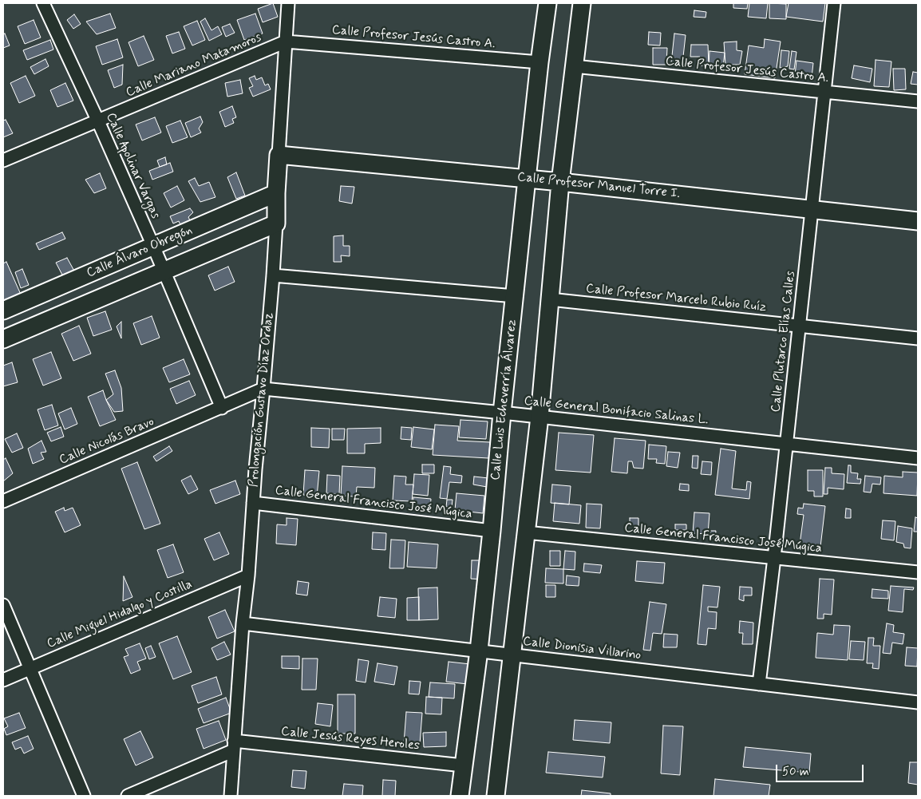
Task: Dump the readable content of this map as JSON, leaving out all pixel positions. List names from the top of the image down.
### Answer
{
  "streets": {
    "street": [
      "Calle Profesor Jesús Castro A.",
      "Calle Mariano Matamoros",
      "Calle Apolinar Vargas",
      "Calle Profesor Manuel Torre I.",
      "Calle Álvaro Obregón",
      "Calle Profesor Marcelo Rubio Ruíz",
      "Calle Plutarco Elías Calles",
      "Prolongación Gustavo Díaz Ordaz",
      "Calle Luis Echeverría Álvarez",
      "Calle General Bonifacio Salinas L.",
      "Calle Nicolás Bravo",
      "Calle General Francisco José Múgica",
      "Calle Miguel Hidalgo y Costilla",
      "Calle Dionisia Villarino",
      "Calle Jesús Reyes Heroles"
    ]
  },
  "crossings": [
    ["Calle Profesor Jesús Castro A.", "Calle Mariano Matamoros"],
    ["Calle Profesor Jesús Castro A.", "Calle Plutarco Elías Calles"],
    ["Calle Profesor Jesús Castro A.", "Prolongación Gustavo Díaz Ordaz"],
    ["Calle Profesor Jesús Castro A.", "Calle Luis Echeverría Álvarez"],
    ["Calle Mariano Matamoros", "Calle Apolinar Vargas"],
    ["Calle Mariano Matamoros", "Prolongación Gustavo Díaz Ordaz"],
    ["Calle Apolinar Vargas", "Calle Álvaro Obregón"],
    ["Calle Apolinar Vargas", "Calle Nicolás Bravo"],
    ["Calle Profesor Manuel Torre I.", "Calle Plutarco Elías Calles"],
    ["Calle Profesor Manuel Torre I.", "Prolongación Gustavo Díaz Ordaz"],
    ["Calle Profesor Manuel Torre I.", "Calle Luis Echeverría Álvarez"],
    ["Calle Álvaro Obregón", "Prolongación Gustavo Díaz Ordaz"],
    ["Calle Profesor Marcelo Rubio Ruíz", "Calle Plutarco Elías Calles"],
    ["Calle Plutarco Elías Calles", "Calle General Bonifacio Salinas L."],
    ["Calle Plutarco Elías Calles", "Calle General Francisco José Múgica"],
    ["Calle Plutarco Elías Calles", "Calle Dionisia Villarino"],
    ["Prolongación Gustavo Díaz Ordaz", "Calle General Bonifacio Salinas L."],
    ["Prolongación Gustavo Díaz Ordaz", "Calle Nicolás Bravo"],
    ["Prolongación Gustavo Díaz Ordaz", "Calle General Francisco José Múgica"],
    ["Prolongación Gustavo Díaz Ordaz", "Calle Miguel Hidalgo y Costilla"],
    ["Prolongación Gustavo Díaz Ordaz", "Calle Dionisia Villarino"],
    ["Prolongación Gustavo Díaz Ordaz", "Calle Jesús Reyes Heroles"],
    ["Calle Luis Echeverría Álvarez", "Calle General Bonifacio Salinas L."],
    ["Calle Luis Echeverría Álvarez", "Calle General Francisco José Múgica"],
    ["Calle Luis Echeverría Álvarez", "Calle Dionisia Villarino"],
    ["Calle Luis Echeverría Álvarez", "Calle Jesús Reyes Heroles"],
    ["Calle General Bonifacio Salinas L.", "Calle Nicolás Bravo"]
  ],
  "scale_bar": "50 m"
}
